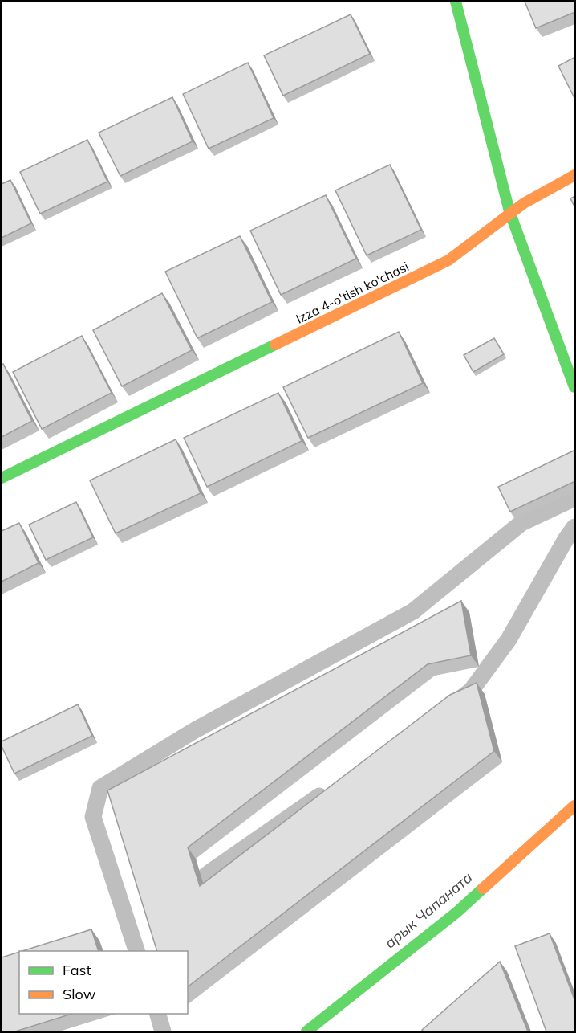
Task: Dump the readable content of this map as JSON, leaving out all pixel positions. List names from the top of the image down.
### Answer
{
  "streets": {
    "street": ["Izza 4-o'tish ko'chasi"]
  },
  "water": ["арык Чапаната"],
  "legend": ["Fast", "Slow"]
}
